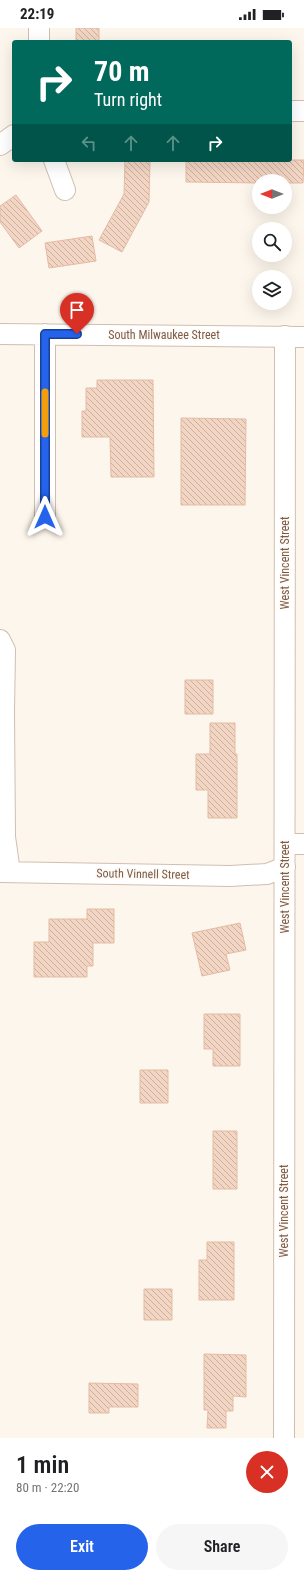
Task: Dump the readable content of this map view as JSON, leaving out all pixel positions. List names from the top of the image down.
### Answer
{
  "streets": {
    "street": ["South Milwaukee Street", "West Vincent Street", "South Vinnell Street"]
  },
  "crossings": [
    ["South Milwaukee Street", "West Vincent Street"],
    ["West Vincent Street", "South Vinnell Street"]
  ],
  "north": "left",
  "page": {
    "status": "22:19",
    "turn": ["70 m", "Turn right"],
    "heading": ["1 min", "80 m · 22:20"],
    "buttons": ["Exit", "Share"]
  }
}
